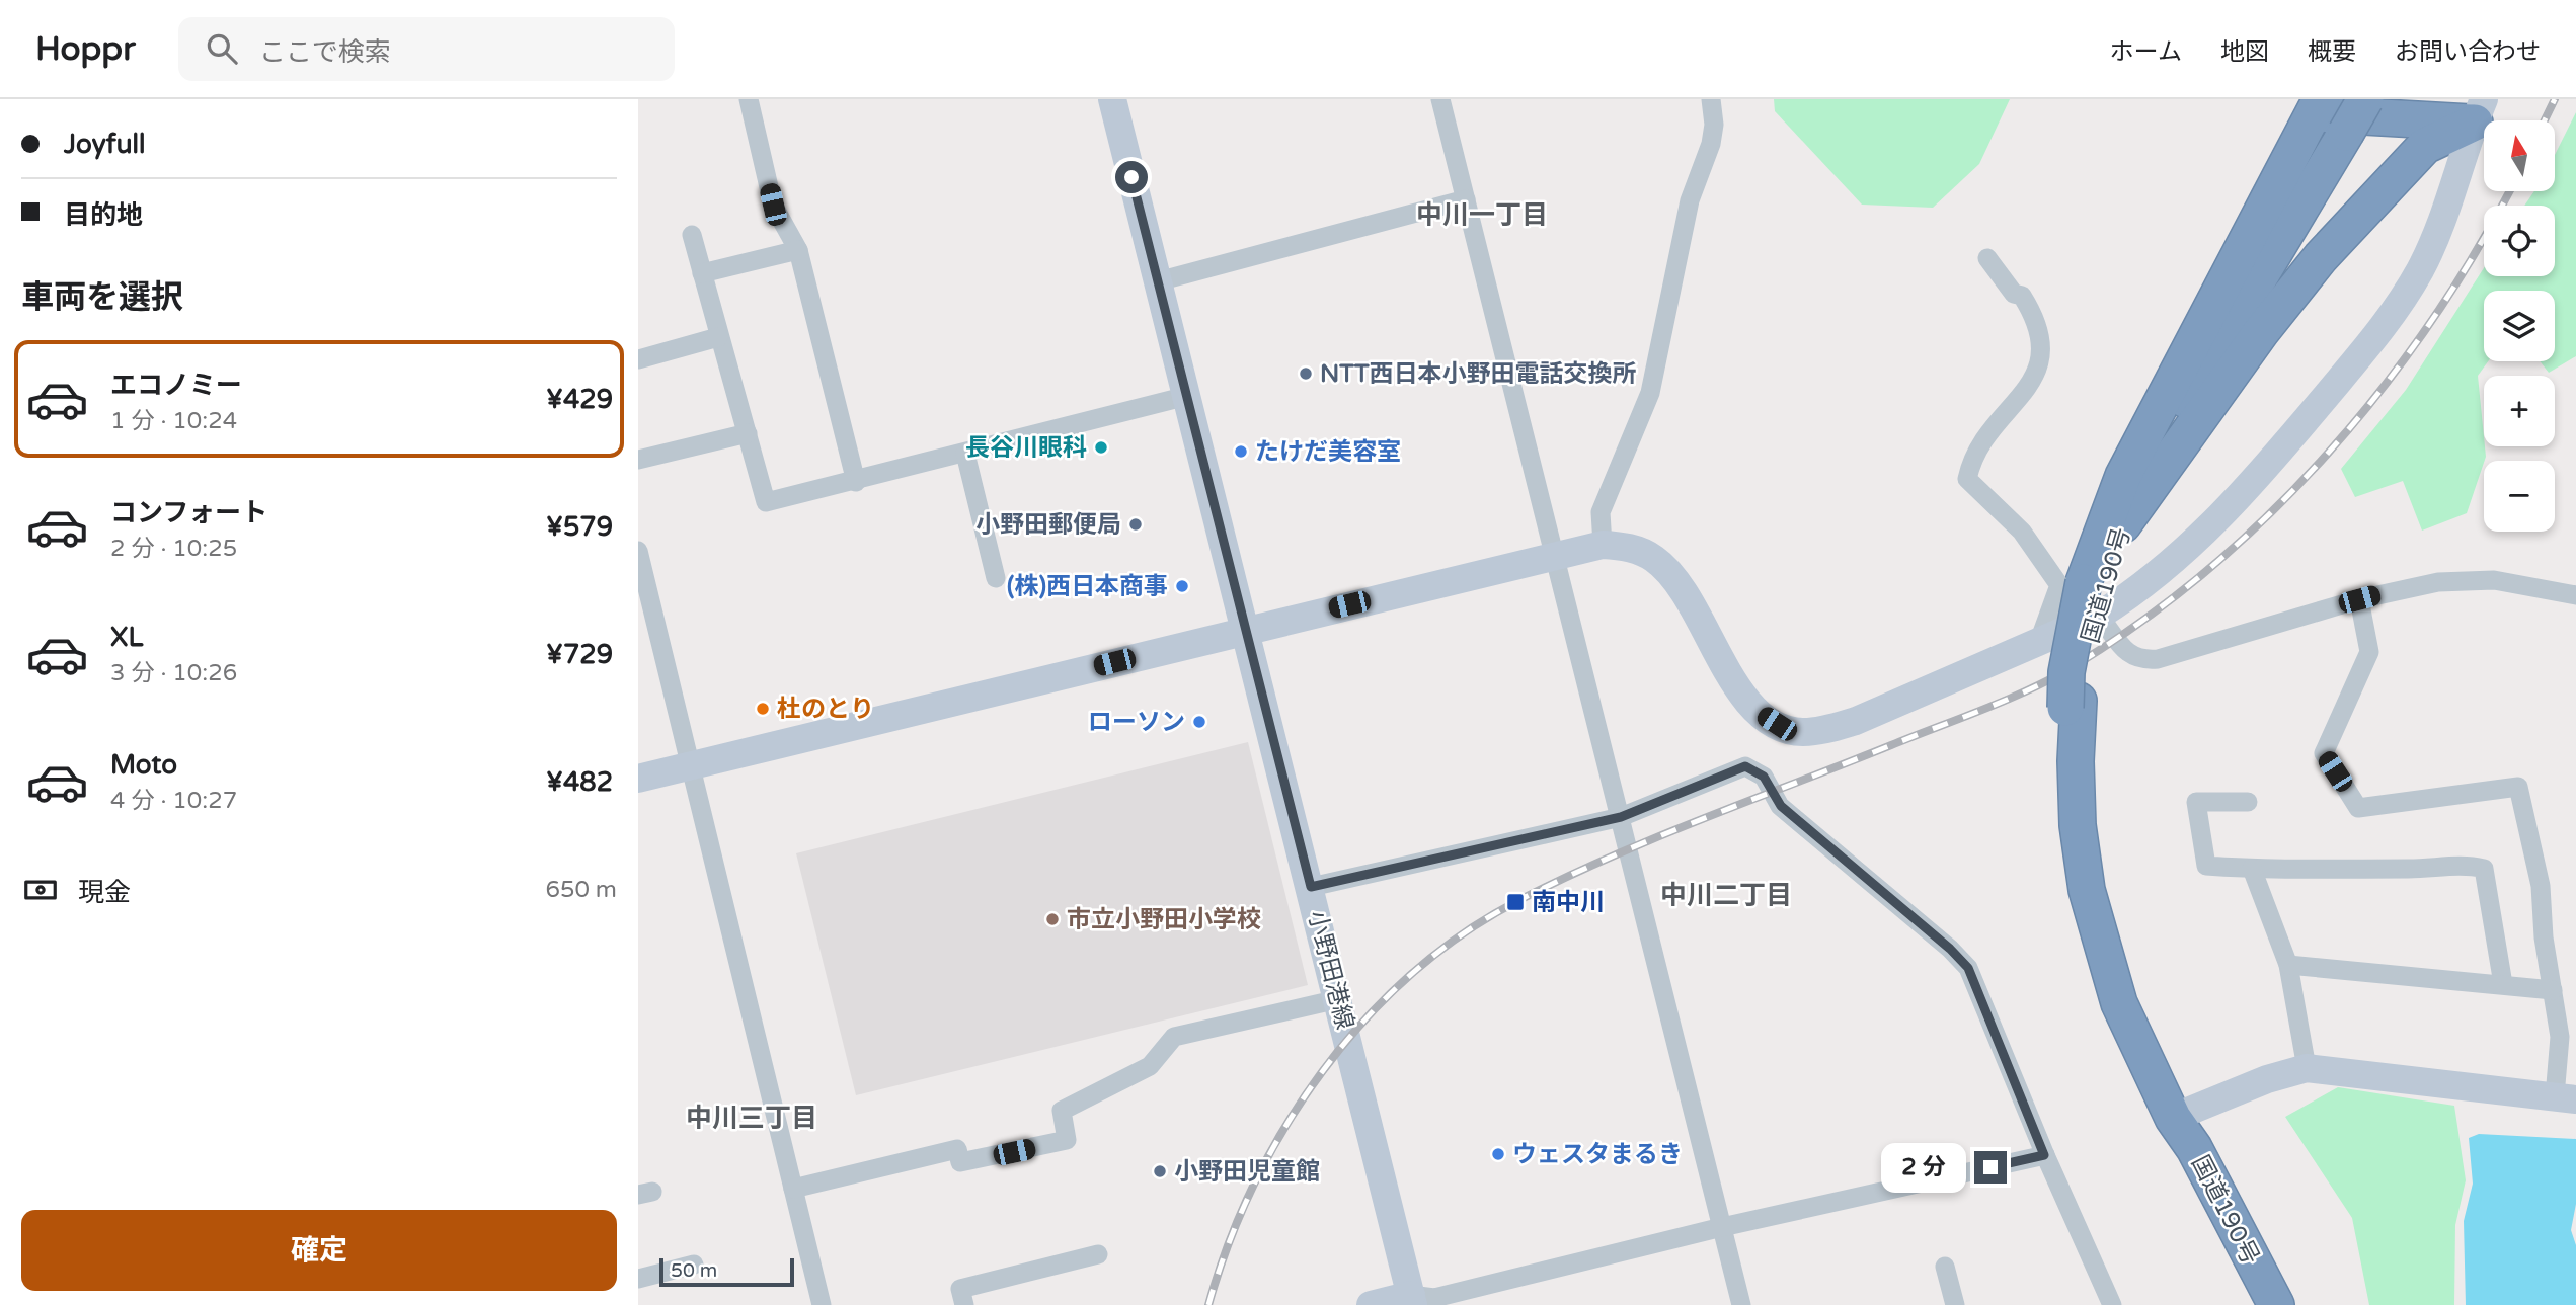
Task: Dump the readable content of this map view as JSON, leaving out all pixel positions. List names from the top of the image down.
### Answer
{
  "streets": {
    "highway": ["国道190号"],
    "street": ["小野田港線"]
  },
  "districts": ["中川一丁目", "中川二丁目", "中川三丁目"],
  "places": {
    "other": [
      "NTT西日本小野田電話交換所",
      "長谷川眼科",
      "たけだ美容室",
      "小野田郵便局",
      "(株)西日本商事",
      "杜のとり",
      "ローソン",
      "市立小野田小学校",
      "ウェスタまるき",
      "小野田児童館"
    ],
    "transit": ["南中川"]
  },
  "scale_bar": "50 m",
  "north": "top",
  "page": {
    "header": "Hoppr",
    "search": "ここで検索",
    "nav": [
      "ホーム",
      "地図",
      "概要",
      "お問い合わせ"
    ],
    "banner": ["Joyfull", "目的地"],
    "map_buttons": ["+", "−"],
    "heading": "車両を選択",
    "list": [
      {
        "name": "エコノミー",
        "note": "1 分 · 10:24",
        "value": "¥429"
      },
      {
        "name": "コンフォート",
        "note": "2 分 · 10:25",
        "value": "¥579"
      },
      {
        "name": "XL",
        "note": "3 分 · 10:26",
        "value": "¥729"
      },
      {
        "name": "Moto",
        "note": "4 分 · 10:27",
        "value": "¥482"
      }
    ],
    "pay": ["現金", "650 m"],
    "bubble": "2 分",
    "buttons": "確定",
    "scale": "50 m"
  }
}
